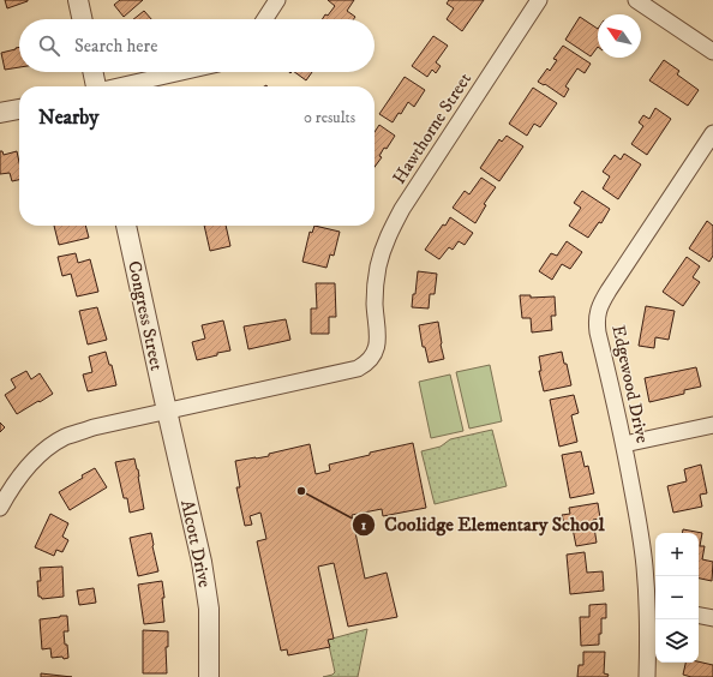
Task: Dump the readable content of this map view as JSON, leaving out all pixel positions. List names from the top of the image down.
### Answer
{
  "streets": {
    "street": [
      "Hawthorne Street",
      "Congress Street",
      "Edgewood Drive",
      "Alcott Drive"
    ]
  },
  "crossings": [
    ["Hawthorne Street", "Congress Street"],
    ["Hawthorne Street", "Alcott Drive"],
    ["Congress Street", "Alcott Drive"]
  ],
  "places": ["Coolidge Elementary School"],
  "north": "top left",
  "page": {
    "search": "Search here",
    "heading": ["Nearby", "0 results"],
    "map_buttons": ["+", "−"]
  }
}
